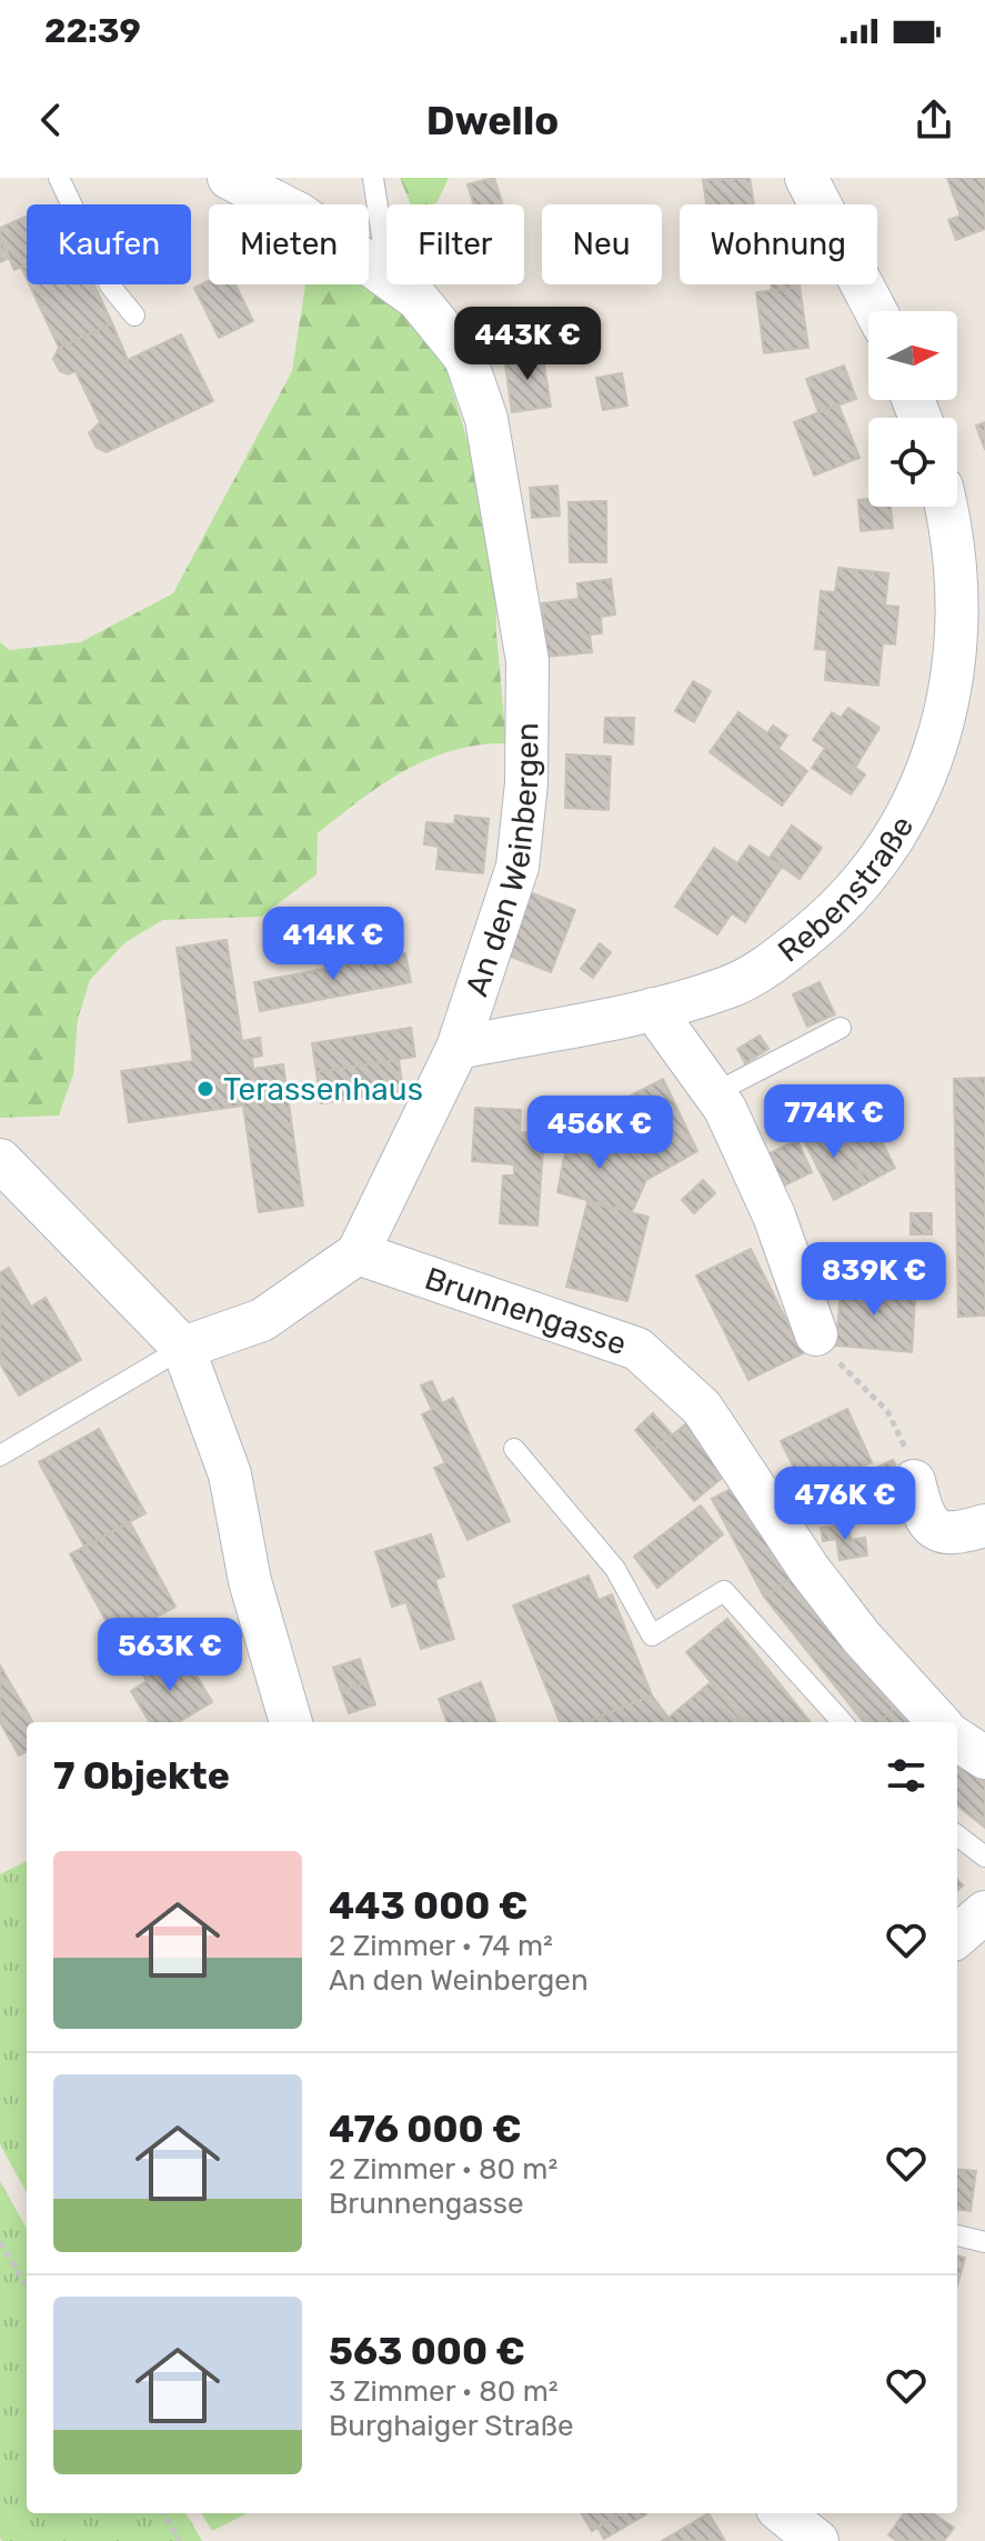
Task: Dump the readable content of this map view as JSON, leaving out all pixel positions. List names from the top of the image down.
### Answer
{
  "streets": {
    "street": ["An den Weinbergen", "Rebenstraße", "Brunnengasse"]
  },
  "crossings": [
    ["An den Weinbergen", "Rebenstraße"],
    ["An den Weinbergen", "Brunnengasse"]
  ],
  "places": ["Terassenhaus"],
  "north": "right",
  "page": {
    "status": "22:39",
    "header": "Dwello",
    "chip": [
      "Kaufen",
      "Mieten",
      "Filter",
      "Neu",
      "Wohnung"
    ],
    "price": [
      "443K €",
      "414K €",
      "774K €",
      "456K €",
      "839K €",
      "476K €",
      "563K €"
    ],
    "heading": "7 Objekte",
    "list": [
      {
        "name": "443 000 €",
        "note": "2 Zimmer · 74 m² · An den Weinbergen"
      },
      {
        "name": "476 000 €",
        "note": "2 Zimmer · 80 m² · Brunnengasse"
      },
      {
        "name": "563 000 €",
        "note": "3 Zimmer · 80 m² · Burghaiger Straße"
      }
    ]
  }
}
